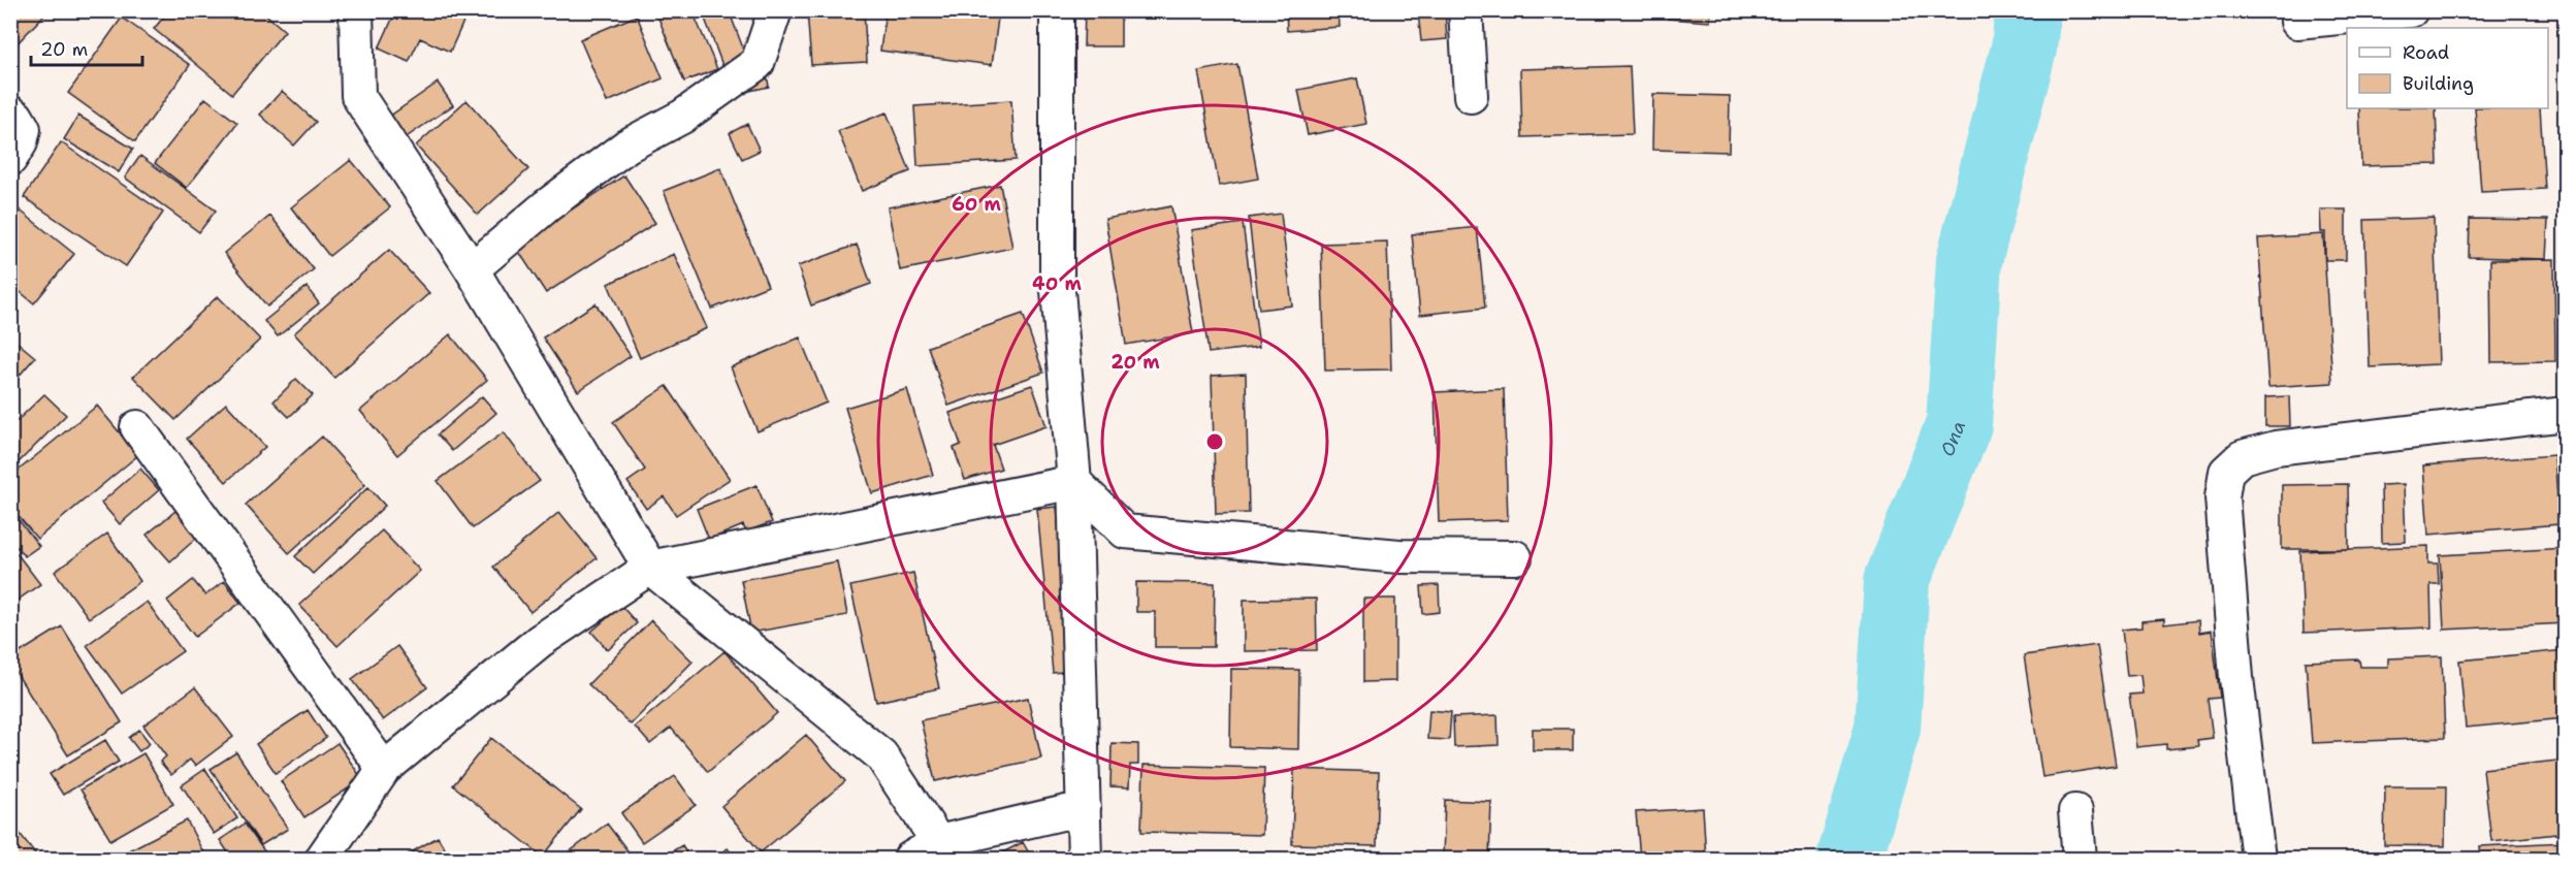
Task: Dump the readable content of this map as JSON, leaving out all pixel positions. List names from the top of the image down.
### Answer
{
  "water": ["Ona"],
  "legend": ["Road", "Building"],
  "scale_bar": "20 m",
  "rings": ["60 m", "40 m", "20 m"]
}
